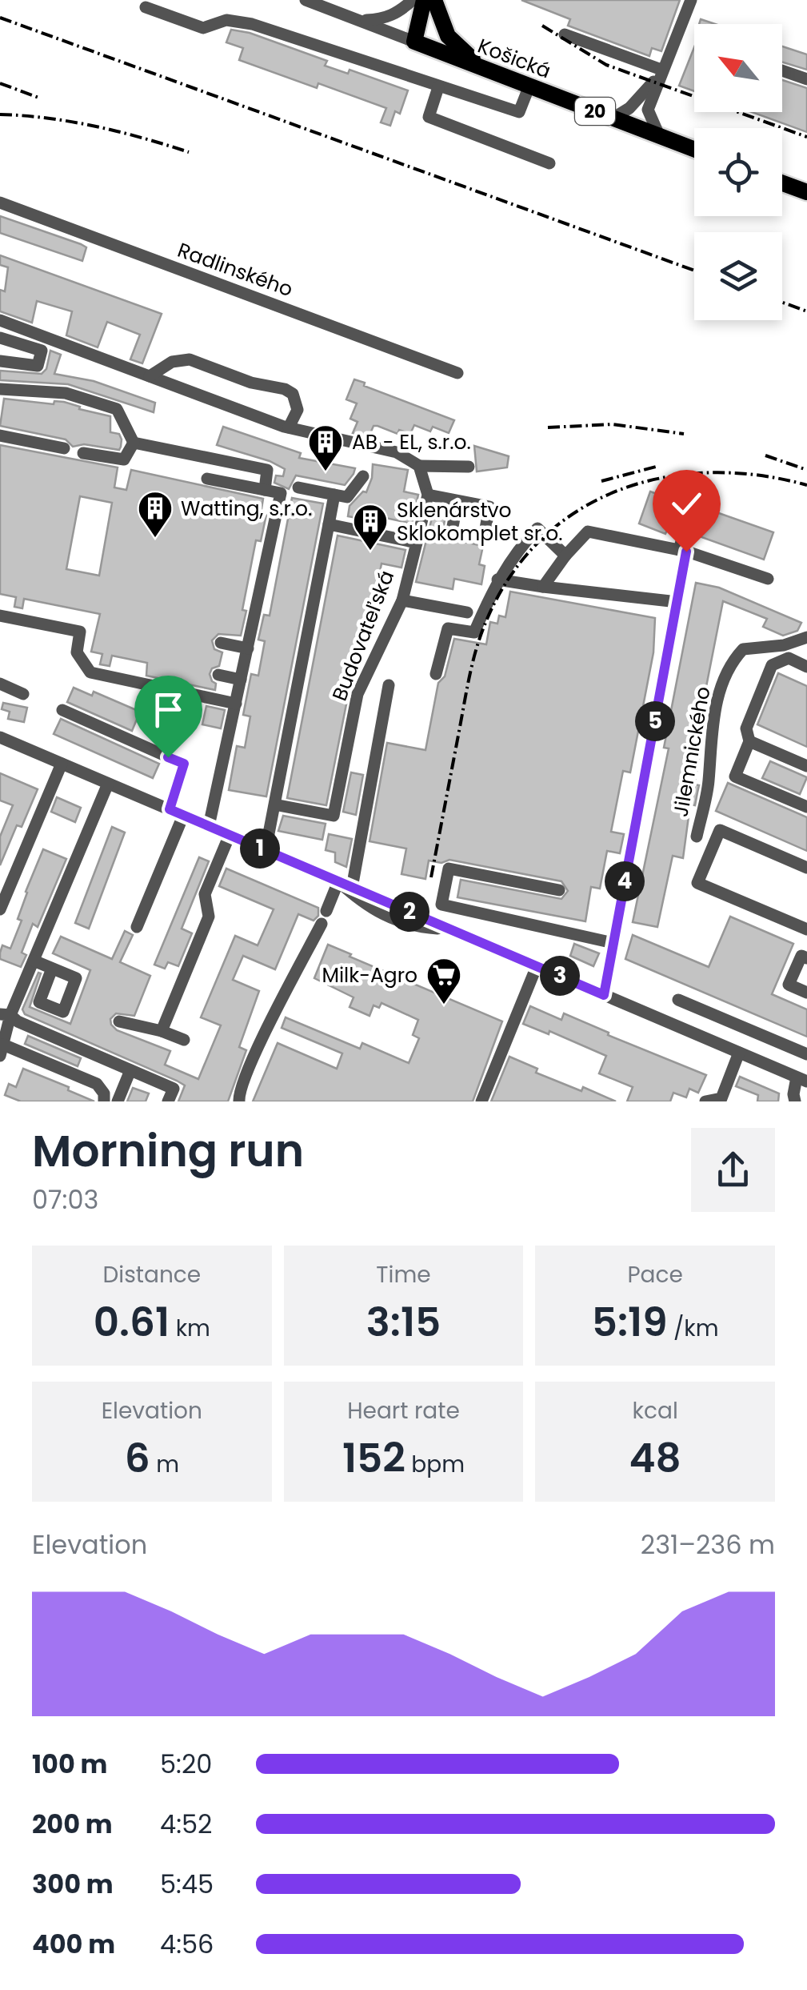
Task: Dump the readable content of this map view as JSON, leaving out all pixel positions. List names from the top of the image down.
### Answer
{
  "streets": {
    "main road": ["Košická", "20"],
    "street": ["Radlinského", "Budovateľská", "Jilemnického"]
  },
  "places": {
    "building": ["AB - EL, s.r.o.", "Watting, s.r.o.", "Sklenárstvo Sklokomplet sr.o."],
    "supermarket": ["Milk-Agro"]
  },
  "north": "top left",
  "page": {
    "pins": [
      "5",
      "1",
      "4",
      "2",
      "3"
    ],
    "heading": ["Morning run", "07:03"],
    "stats": [
      ["Distance", "0.61 km"],
      ["Time", "3:15"],
      ["Pace", "5:19 /km"],
      ["Elevation", "6 m"],
      ["Heart rate", "152 bpm"],
      ["kcal", "48"]
    ],
    "chart": ["Elevation", "231–236 m"],
    "list": [
      {
        "name": "100 m",
        "note": "5:20"
      },
      {
        "name": "200 m",
        "note": "4:52"
      },
      {
        "name": "300 m",
        "note": "5:45"
      },
      {
        "name": "400 m",
        "note": "4:56"
      }
    ]
  }
}
